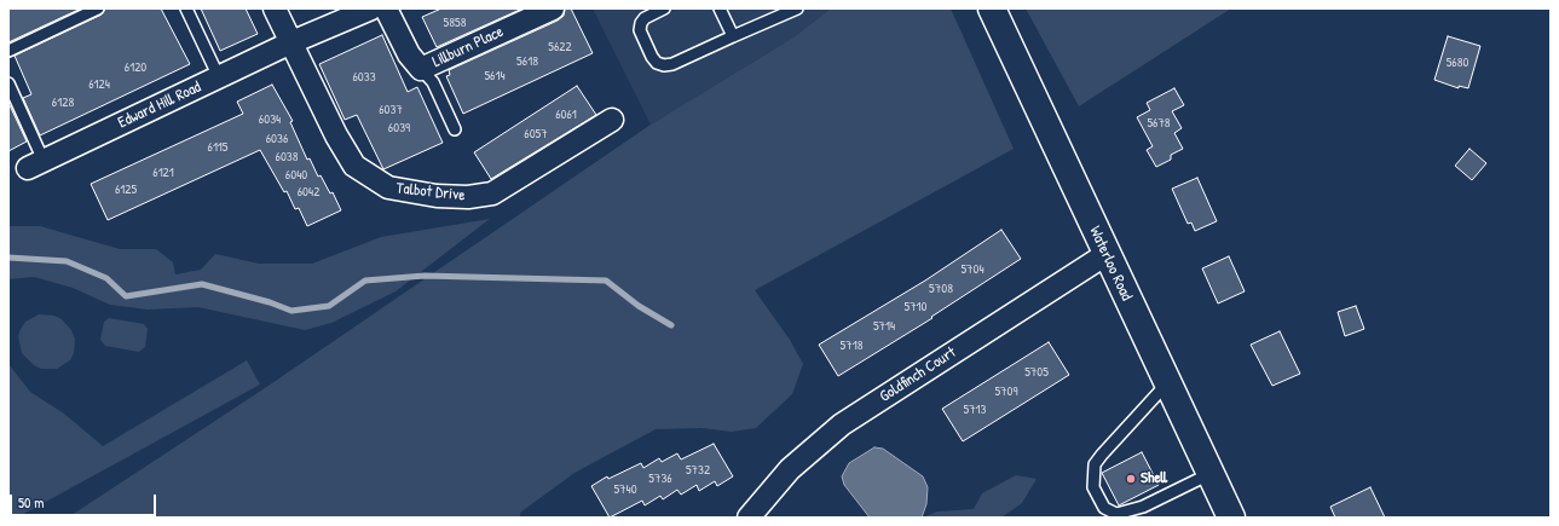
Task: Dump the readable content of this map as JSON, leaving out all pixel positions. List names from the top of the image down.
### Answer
{
  "streets": {
    "main road": ["Waterloo Road"],
    "street": [
      "Lillburn Place",
      "Edward Hill Road",
      "Talbot Drive",
      "Goldfinch Court"
    ]
  },
  "crossings": [
    ["Edward Hill Road", "Talbot Drive"],
    ["Waterloo Road", "Goldfinch Court"]
  ],
  "places": ["Shell"],
  "house_numbers": [
    "5858",
    "5622",
    "5618",
    "5680",
    "6120",
    "5614",
    "6033",
    "6124",
    "6128",
    "6037",
    "6061",
    "6034",
    "5678",
    "6039",
    "6057",
    "6036",
    "6115",
    "6038",
    "6121",
    "6040",
    "6125",
    "6042",
    "5704",
    "5708",
    "5710",
    "5714",
    "5718",
    "5705",
    "5709",
    "5713",
    "5732",
    "5736",
    "5740"
  ],
  "scale_bar": "50 m"
}
